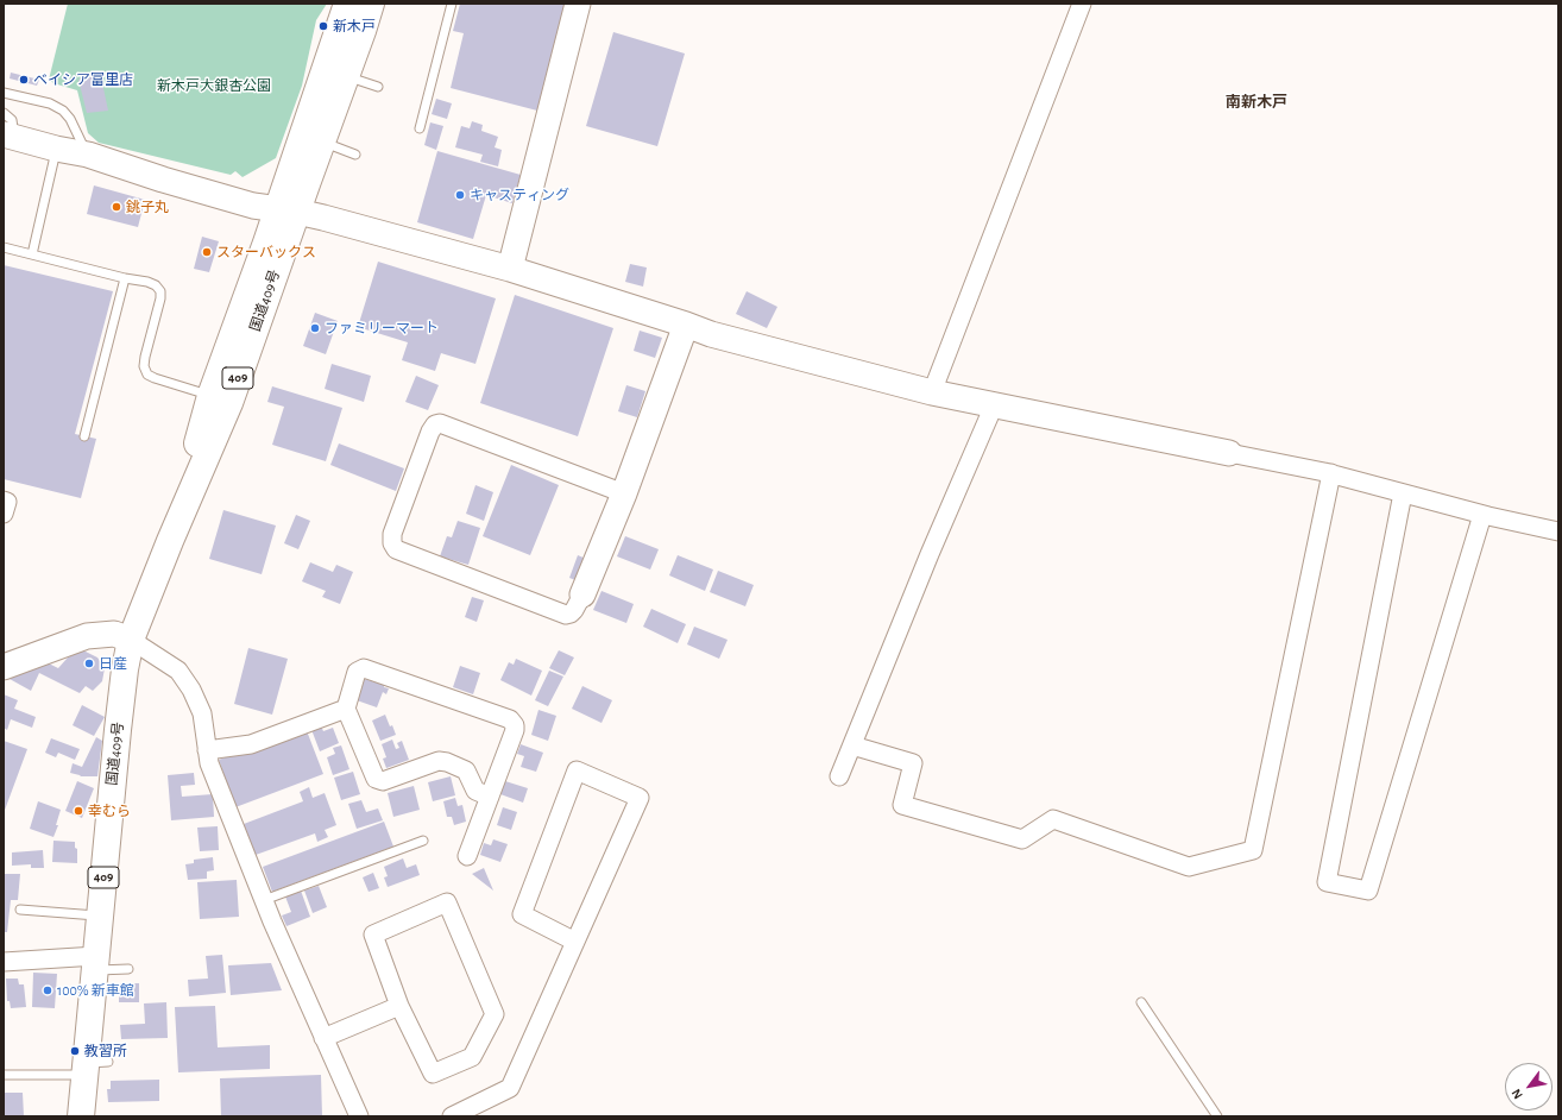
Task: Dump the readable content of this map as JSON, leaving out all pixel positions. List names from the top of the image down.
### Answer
{
  "streets": {
    "highway": ["国道409号", "409"]
  },
  "districts": ["南新木戸"],
  "parks": ["新木戸大銀杏公園"],
  "places": [
    "新木戸",
    "ベイシア富里店",
    "キャスティング",
    "銚子丸",
    "スターバックス",
    "ファミリーマート",
    "日産",
    "幸むら",
    "100% 新車館",
    "教習所"
  ],
  "north": "bottom left"
}
